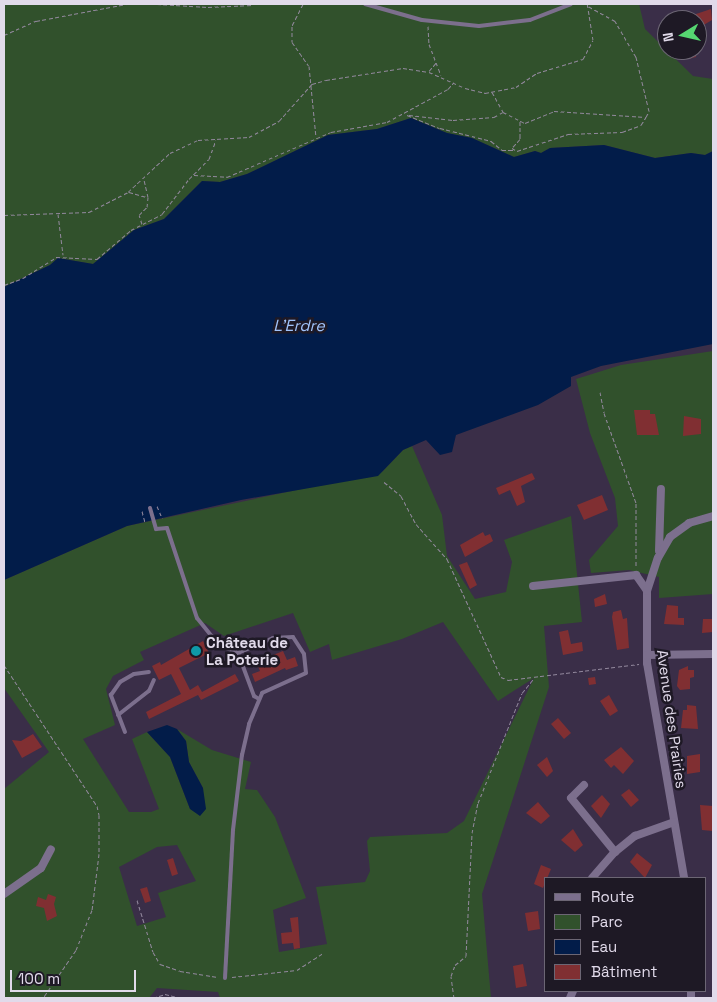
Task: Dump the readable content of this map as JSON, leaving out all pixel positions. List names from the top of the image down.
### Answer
{
  "streets": {
    "street": ["Avenue des Prairies"]
  },
  "water": ["L'Erdre"],
  "places": ["Château de La Poterie"],
  "legend": [
    "Route",
    "Parc",
    "Eau",
    "Bâtiment"
  ],
  "scale_bar": "100 m",
  "north": "left"
}
